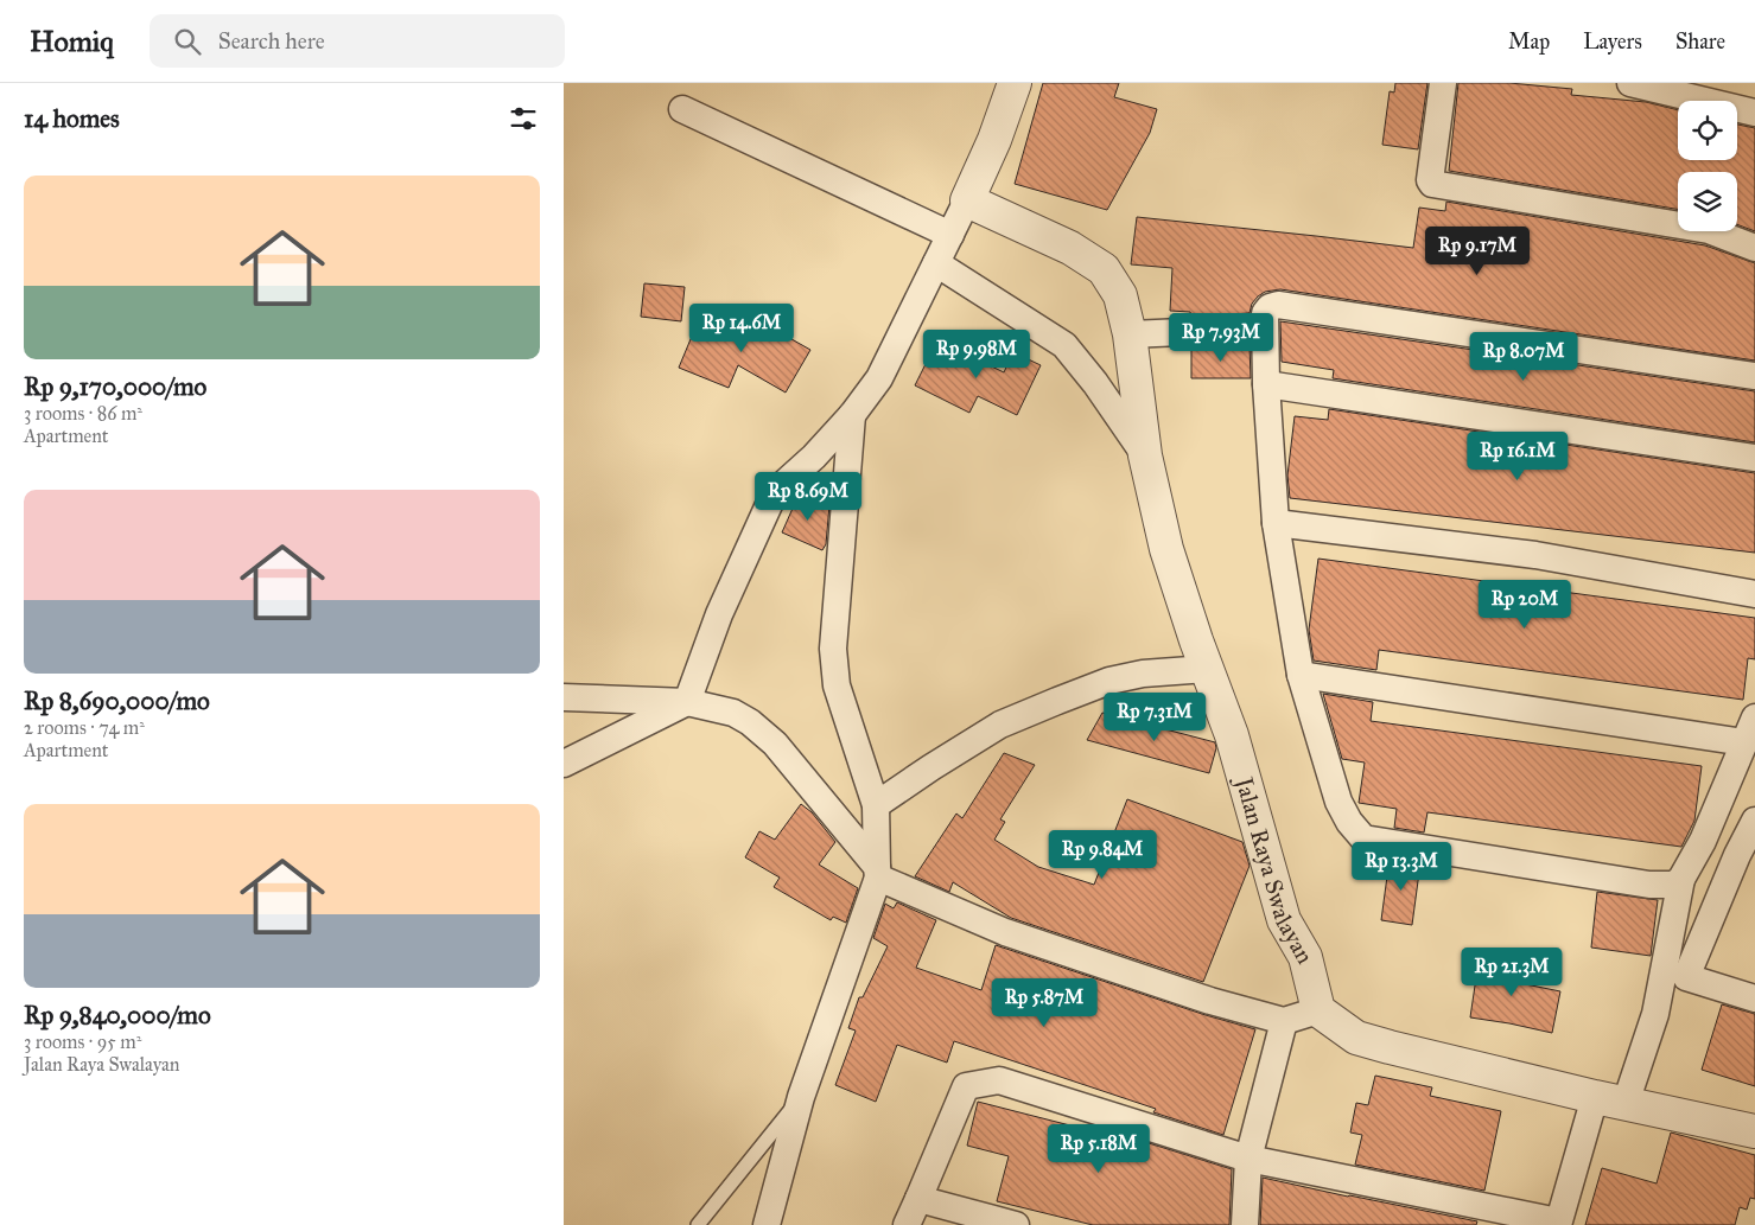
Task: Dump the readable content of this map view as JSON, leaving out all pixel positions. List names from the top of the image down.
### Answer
{
  "streets": {
    "street": ["Jalan Raya Swalayan"]
  },
  "page": {
    "header": "Homiq",
    "search": "Search here",
    "nav": ["Map", "Layers", "Share"],
    "heading": "14 homes",
    "list": [
      {
        "name": "Rp 9,170,000/mo",
        "note": "3 rooms · 86 m² · Apartment"
      },
      {
        "name": "Rp 8,690,000/mo",
        "note": "2 rooms · 74 m² · Apartment"
      },
      {
        "name": "Rp 9,840,000/mo",
        "note": "3 rooms · 95 m² · Jalan Raya Swalayan"
      }
    ],
    "price": [
      "Rp 9.17M",
      "Rp 14.6M",
      "Rp 7.93M",
      "Rp 9.98M",
      "Rp 8.07M",
      "Rp 16.1M",
      "Rp 8.69M",
      "Rp 20M",
      "Rp 7.31M",
      "Rp 9.84M",
      "Rp 13.3M",
      "Rp 21.3M",
      "Rp 5.87M",
      "Rp 5.18M"
    ]
  }
}
